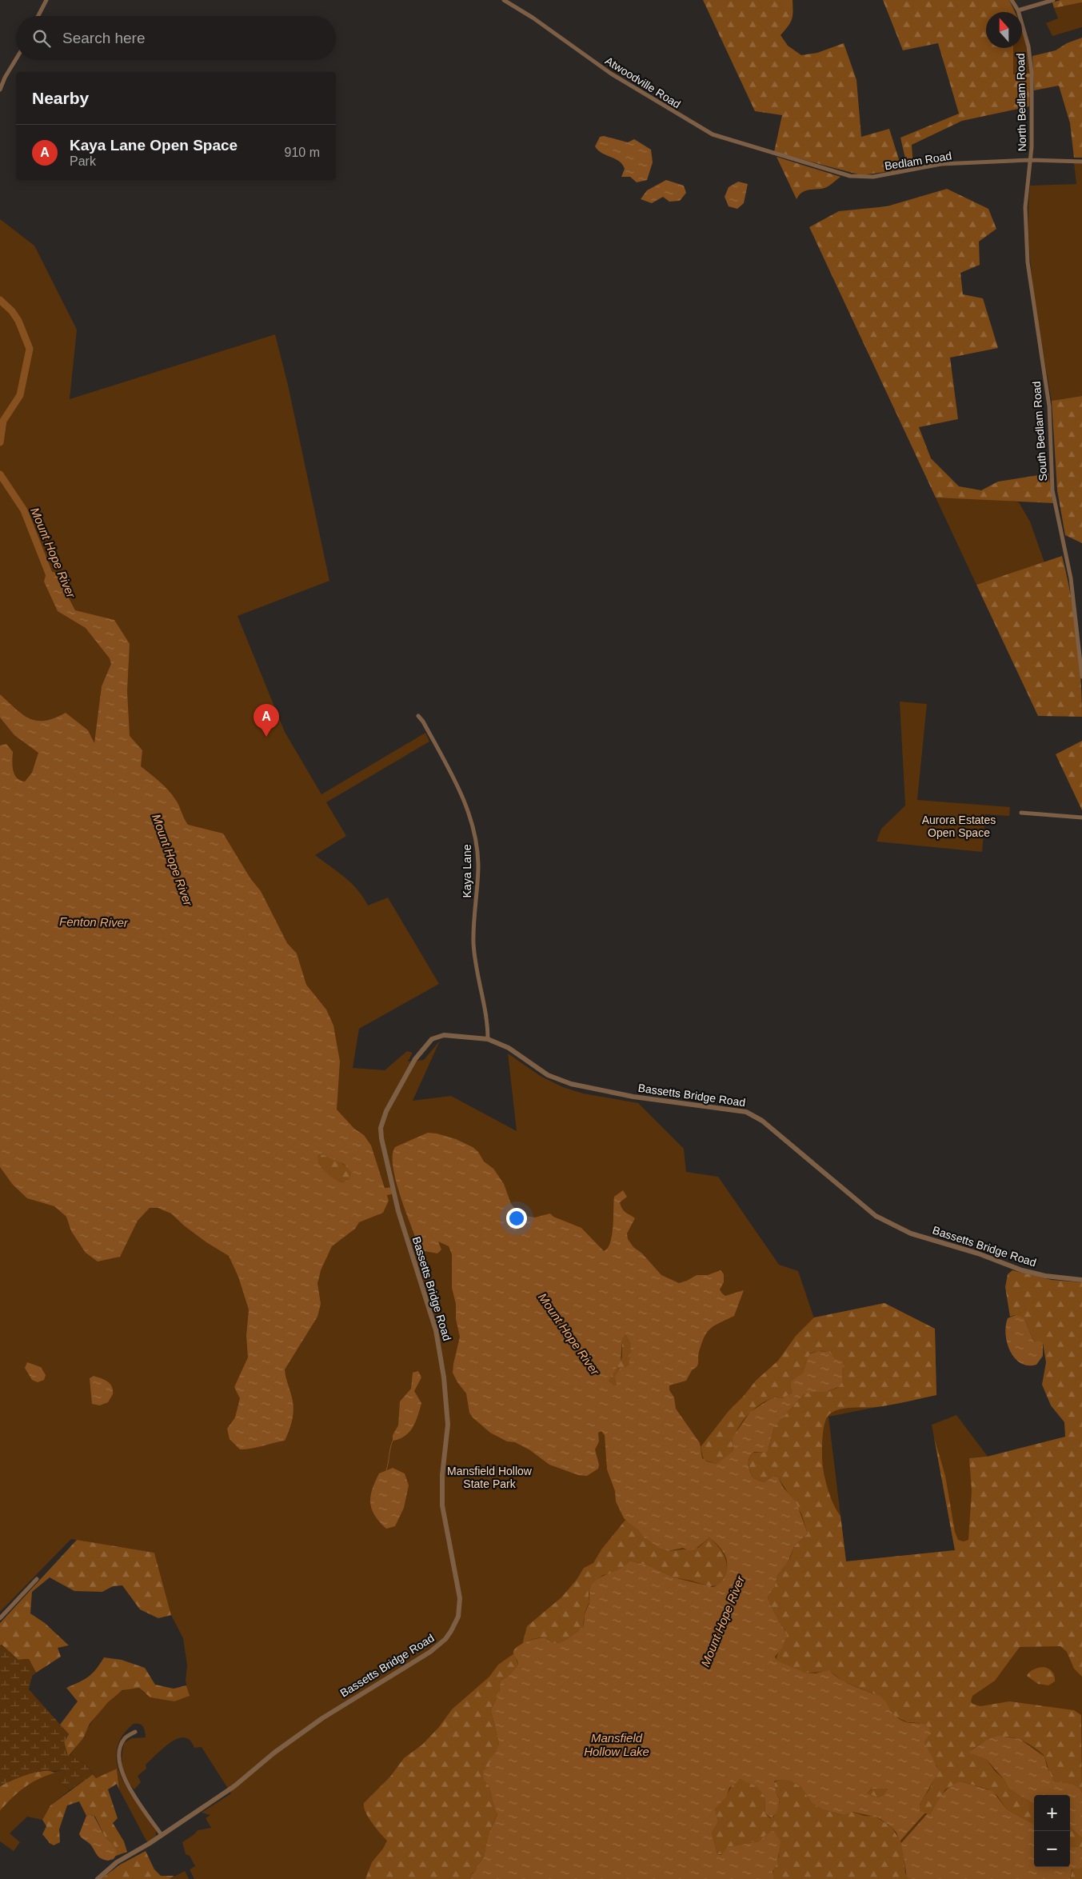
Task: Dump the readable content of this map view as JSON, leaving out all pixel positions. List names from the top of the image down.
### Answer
{
  "streets": {
    "street": [
      "Atwoodville Road",
      "North Bedlam Road",
      "Bedlam Road",
      "South Bedlam Road",
      "Kaya Lane",
      "Bassetts Bridge Road"
    ]
  },
  "crossings": [
    ["Atwoodville Road", "Bedlam Road"],
    ["North Bedlam Road", "Bedlam Road"],
    ["North Bedlam Road", "South Bedlam Road"],
    ["Bedlam Road", "South Bedlam Road"],
    ["Kaya Lane", "Bassetts Bridge Road"]
  ],
  "water": ["Mount Hope River", "Fenton River", "Mansfield Hollow Lake"],
  "parks": ["Aurora Estates Open Space", "Mansfield Hollow State Park"],
  "north": "top",
  "page": {
    "search": "Search here",
    "heading": "Nearby",
    "list": [
      {
        "mark": "A",
        "name": "Kaya Lane Open Space",
        "note": "Park",
        "value": "910 m"
      }
    ],
    "pins": "A",
    "map_buttons": ["+", "−"]
  }
}
